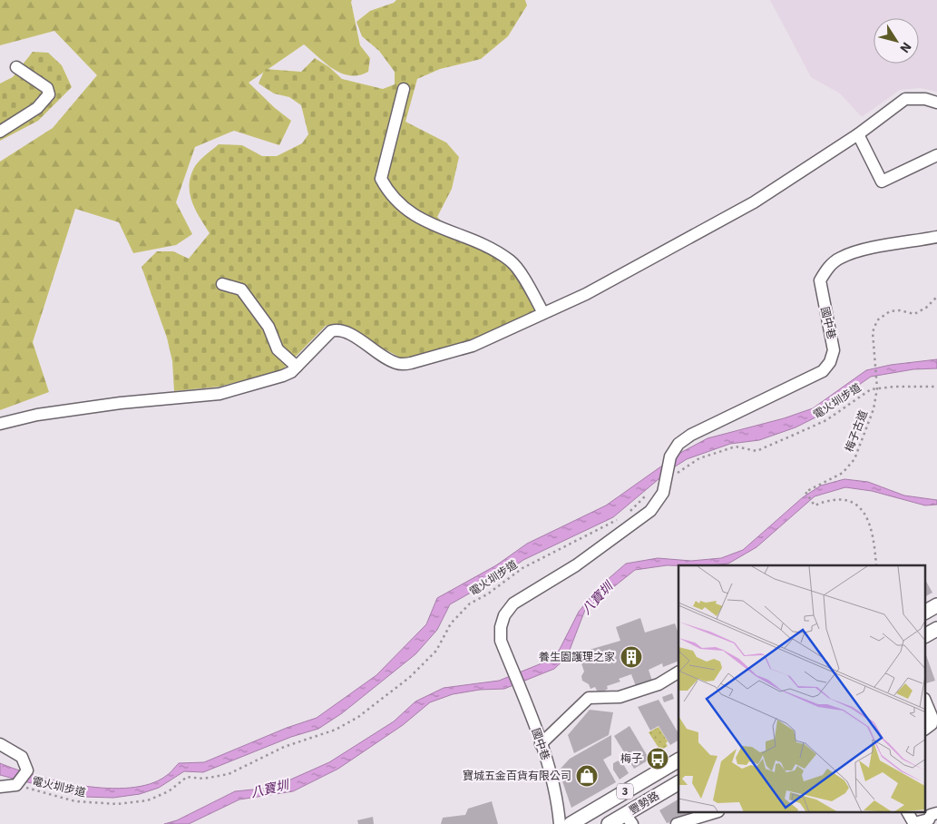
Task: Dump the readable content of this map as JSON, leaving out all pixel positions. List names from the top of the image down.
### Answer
{
  "streets": {
    "main road": ["3", "豐勢路"],
    "street": ["國中巷"],
    "path": ["電火圳步道", "梅子古道"]
  },
  "crossings": [
    ["國中巷", "電火圳步道"],
    ["電火圳步道", "梅子古道"]
  ],
  "water": ["八寶圳"],
  "places": {
    "building": ["養生園護理之家"],
    "bus stop": ["梅子"],
    "shop": ["寶城五金百貨有限公司"]
  },
  "north": "bottom right"
}
